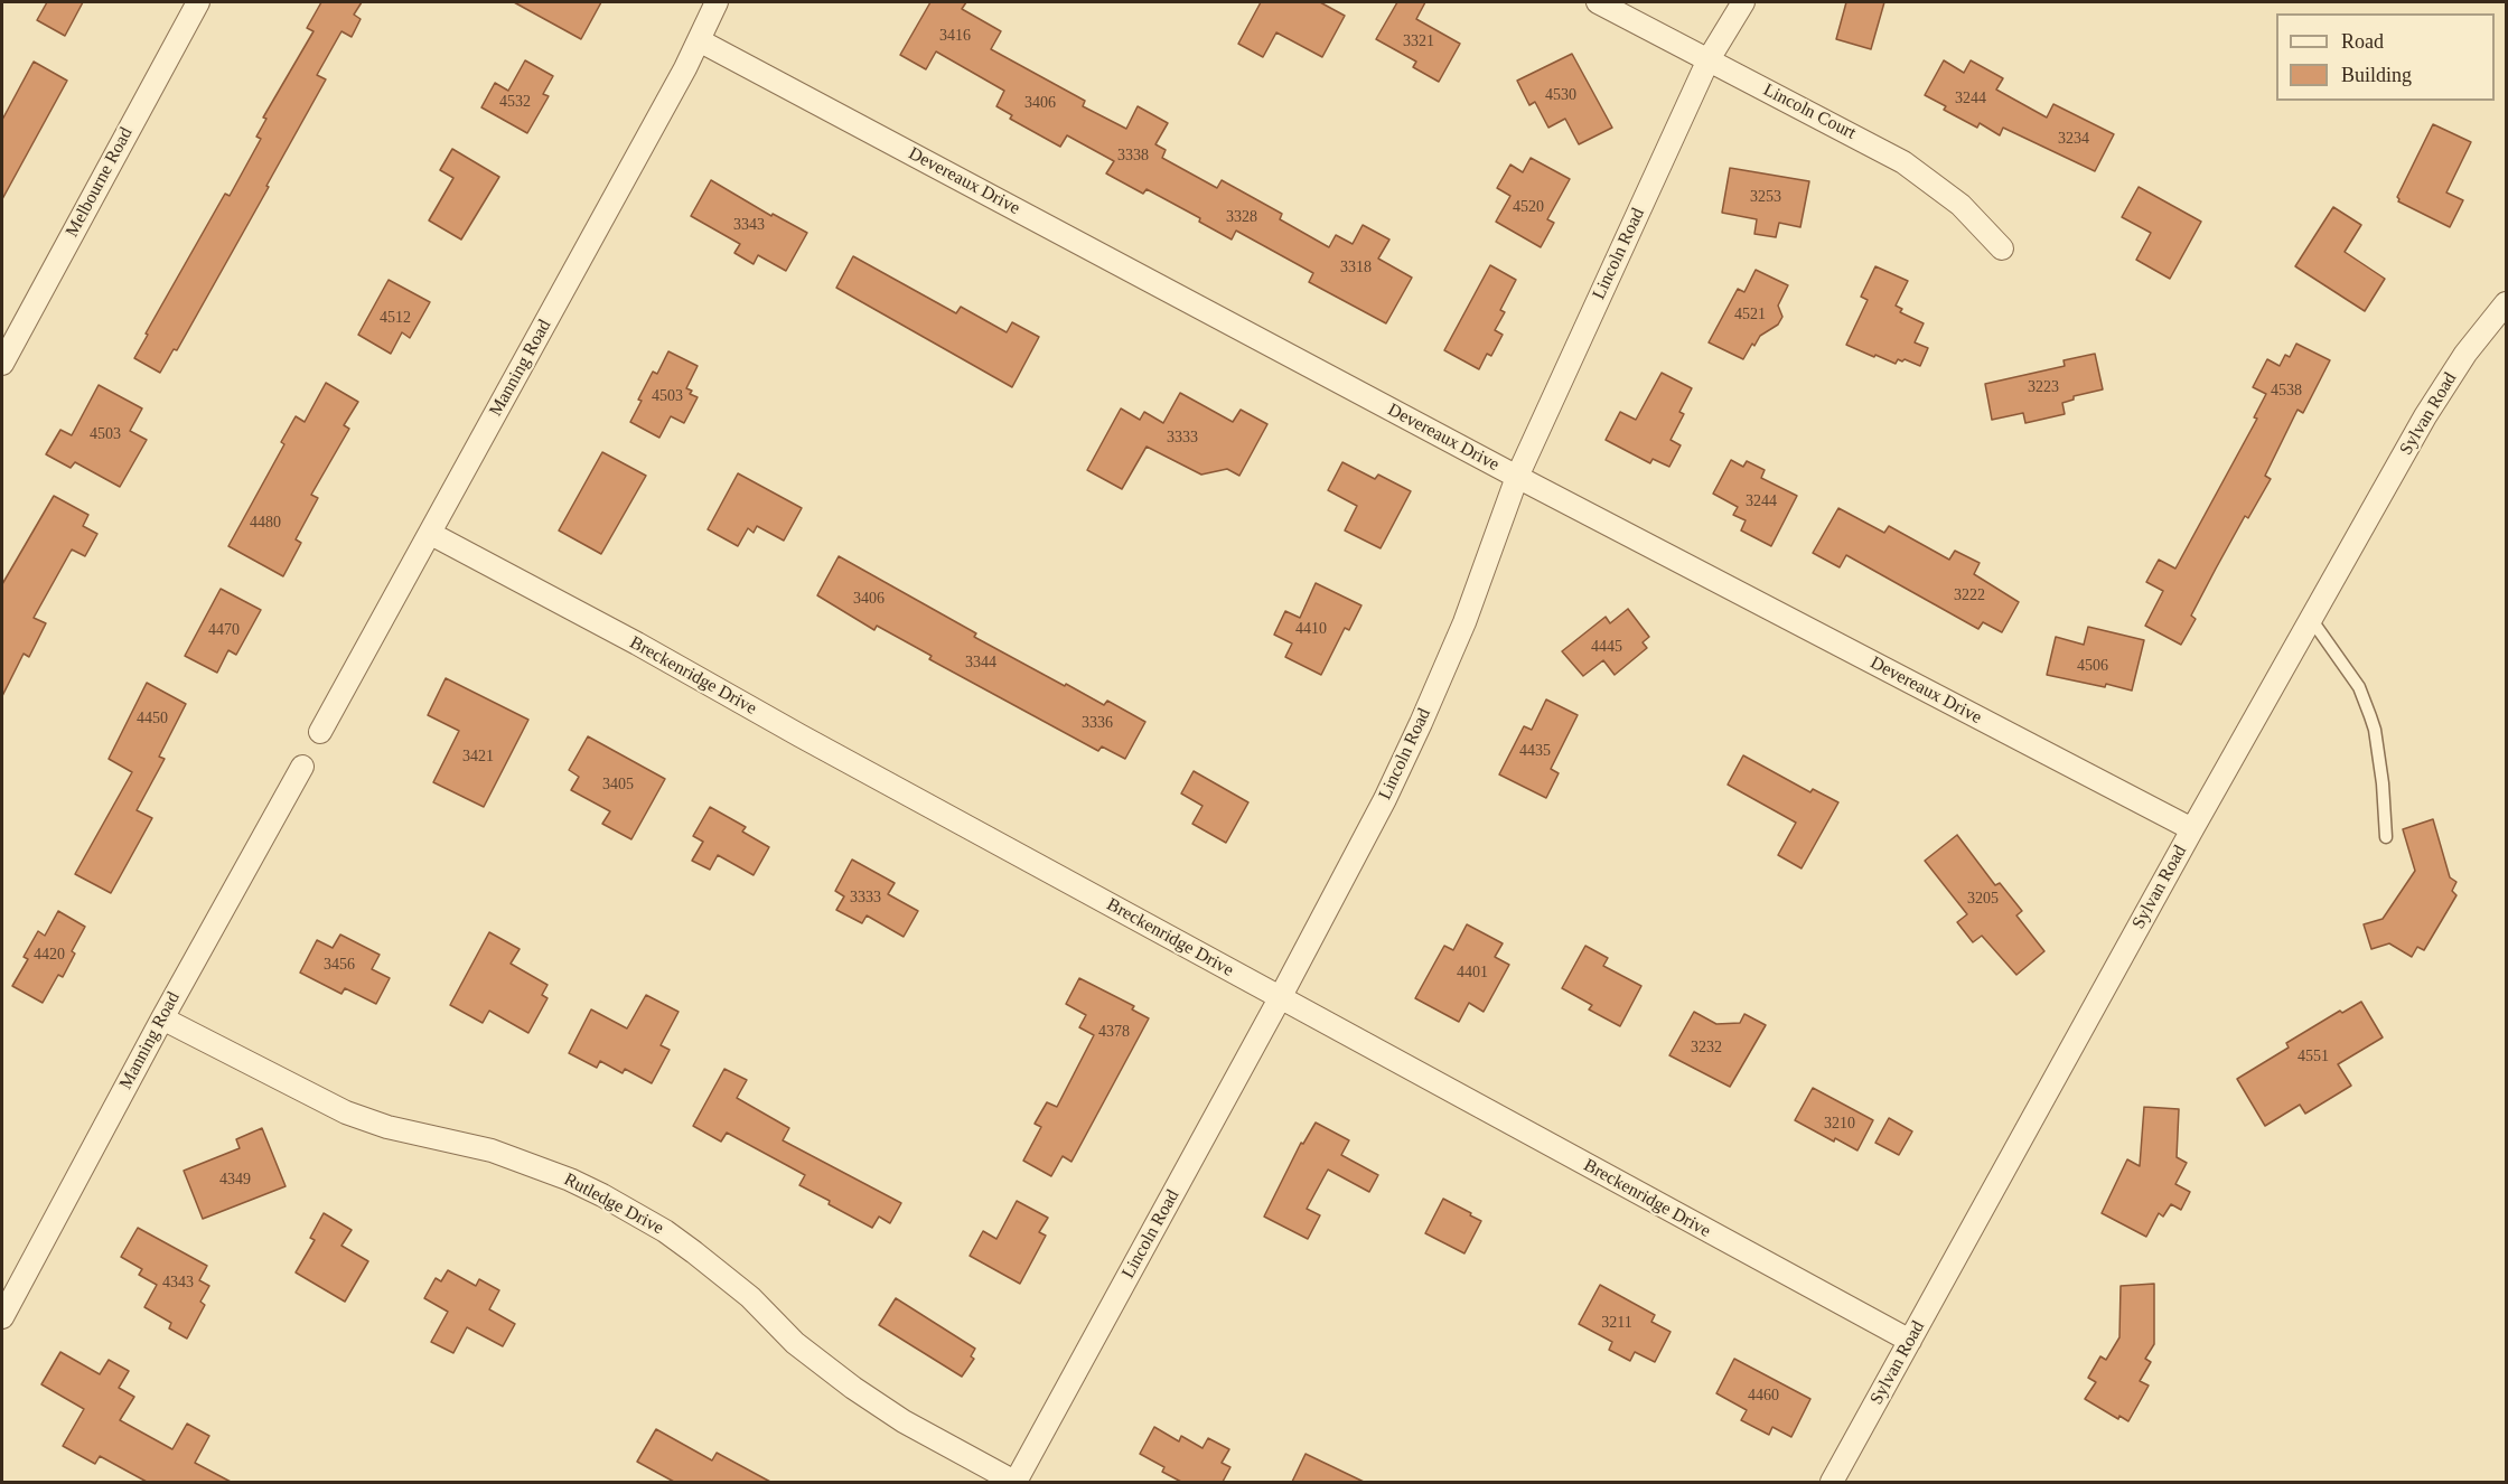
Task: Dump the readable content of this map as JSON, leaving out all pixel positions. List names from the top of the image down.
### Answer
{
  "streets": {
    "street": [
      "Lincoln Court",
      "Devereaux Drive",
      "Melbourne Road",
      "Lincoln Road",
      "Manning Road",
      "Sylvan Road",
      "Breckenridge Drive",
      "Rutledge Drive"
    ]
  },
  "crossings": [
    ["Lincoln Court", "Lincoln Road"],
    ["Devereaux Drive", "Lincoln Road"],
    ["Devereaux Drive", "Manning Road"],
    ["Devereaux Drive", "Sylvan Road"],
    ["Lincoln Road", "Breckenridge Drive"],
    ["Lincoln Road", "Rutledge Drive"],
    ["Manning Road", "Breckenridge Drive"],
    ["Manning Road", "Rutledge Drive"],
    ["Sylvan Road", "Breckenridge Drive"]
  ],
  "house_numbers": [
    "3416",
    "3321",
    "4530",
    "3244",
    "4532",
    "3406",
    "3234",
    "3338",
    "3253",
    "4520",
    "3328",
    "3343",
    "3318",
    "4521",
    "4512",
    "3223",
    "4538",
    "4503",
    "4503",
    "3333",
    "3244",
    "4480",
    "3222",
    "3406",
    "4410",
    "4470",
    "4445",
    "3344",
    "4506",
    "4450",
    "3336",
    "4435",
    "3421",
    "3405",
    "3333",
    "3205",
    "4420",
    "3456",
    "4401",
    "4378",
    "3232",
    "4551",
    "3210",
    "4349",
    "4343",
    "3211",
    "4460"
  ],
  "legend": ["Road", "Building"]
}
